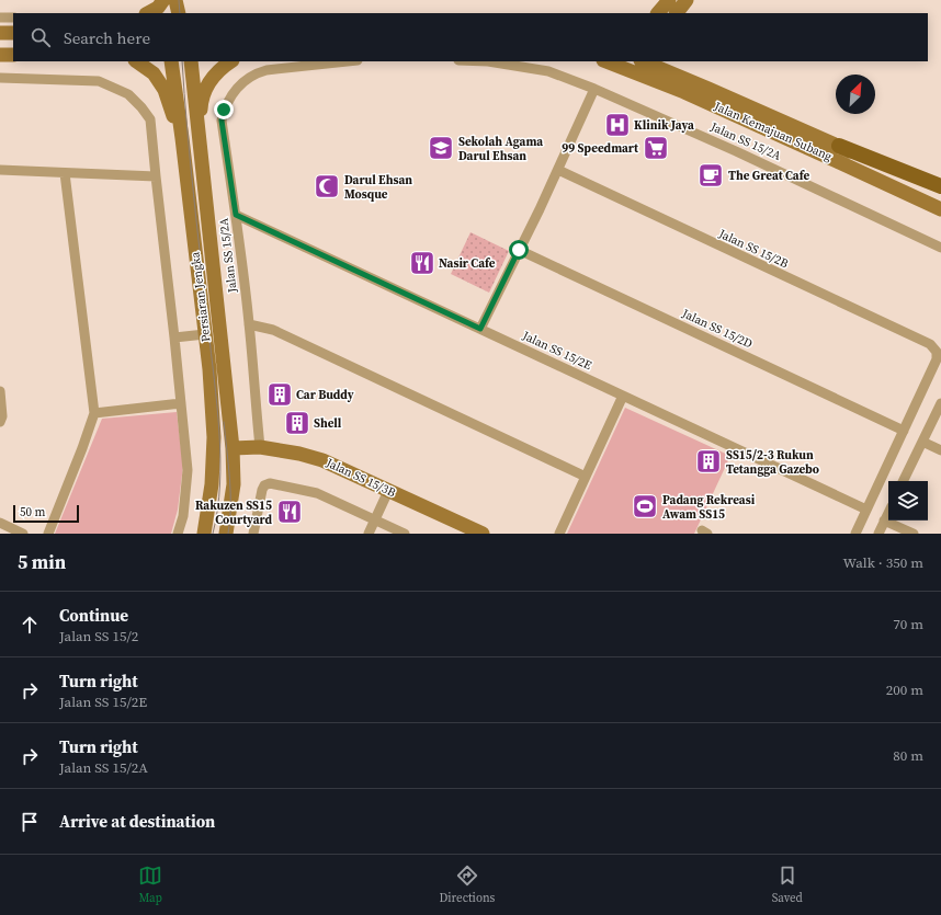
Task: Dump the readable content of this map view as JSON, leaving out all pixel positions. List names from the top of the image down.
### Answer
{
  "streets": {
    "main road": ["Jalan Kemajuan Subang", "Persiaran Jengka", "Jalan SS 15/3B"],
    "street": [
      "Jalan SS 15/2A",
      "Jalan SS 15/2B",
      "Jalan SS 15/2D",
      "Jalan SS 15/2E"
    ]
  },
  "crossings": [
    ["Jalan SS 15/2A", "Jalan SS 15/2E"],
    ["Jalan SS 15/2A", "Jalan SS 15/3B"],
    ["Jalan SS 15/2B", "Jalan SS 15/2D"],
    ["Persiaran Jengka", "Jalan SS 15/3B"]
  ],
  "places": {
    "hospital": ["Klinik Jaya"],
    "school or university": ["Sekolah Agama Darul Ehsan"],
    "supermarket": ["99 Speedmart"],
    "cafe": ["The Great Cafe"],
    "mosque": ["Darul Ehsan Mosque"],
    "restaurant": ["Nasir Cafe", "Rakuzen SS15 Courtyard"],
    "building": ["Car Buddy", "Shell", "SS15/2-3 Rukun Tetangga Gazebo"],
    "sports": ["Padang Rekreasi Awam SS15"]
  },
  "scale_bar": "50 m",
  "north": "top right",
  "page": {
    "search": "Search here",
    "scale": "50 m",
    "heading": ["5 min", "Walk · 350 m"],
    "list": [
      ["Continue", "Jalan SS 15/2", "70 m"],
      ["Turn right", "Jalan SS 15/2E", "200 m"],
      ["Turn right", "Jalan SS 15/2A", "80 m"],
      "Arrive at destination"
    ],
    "nav": ["Map", "Directions", "Saved"]
  }
}
